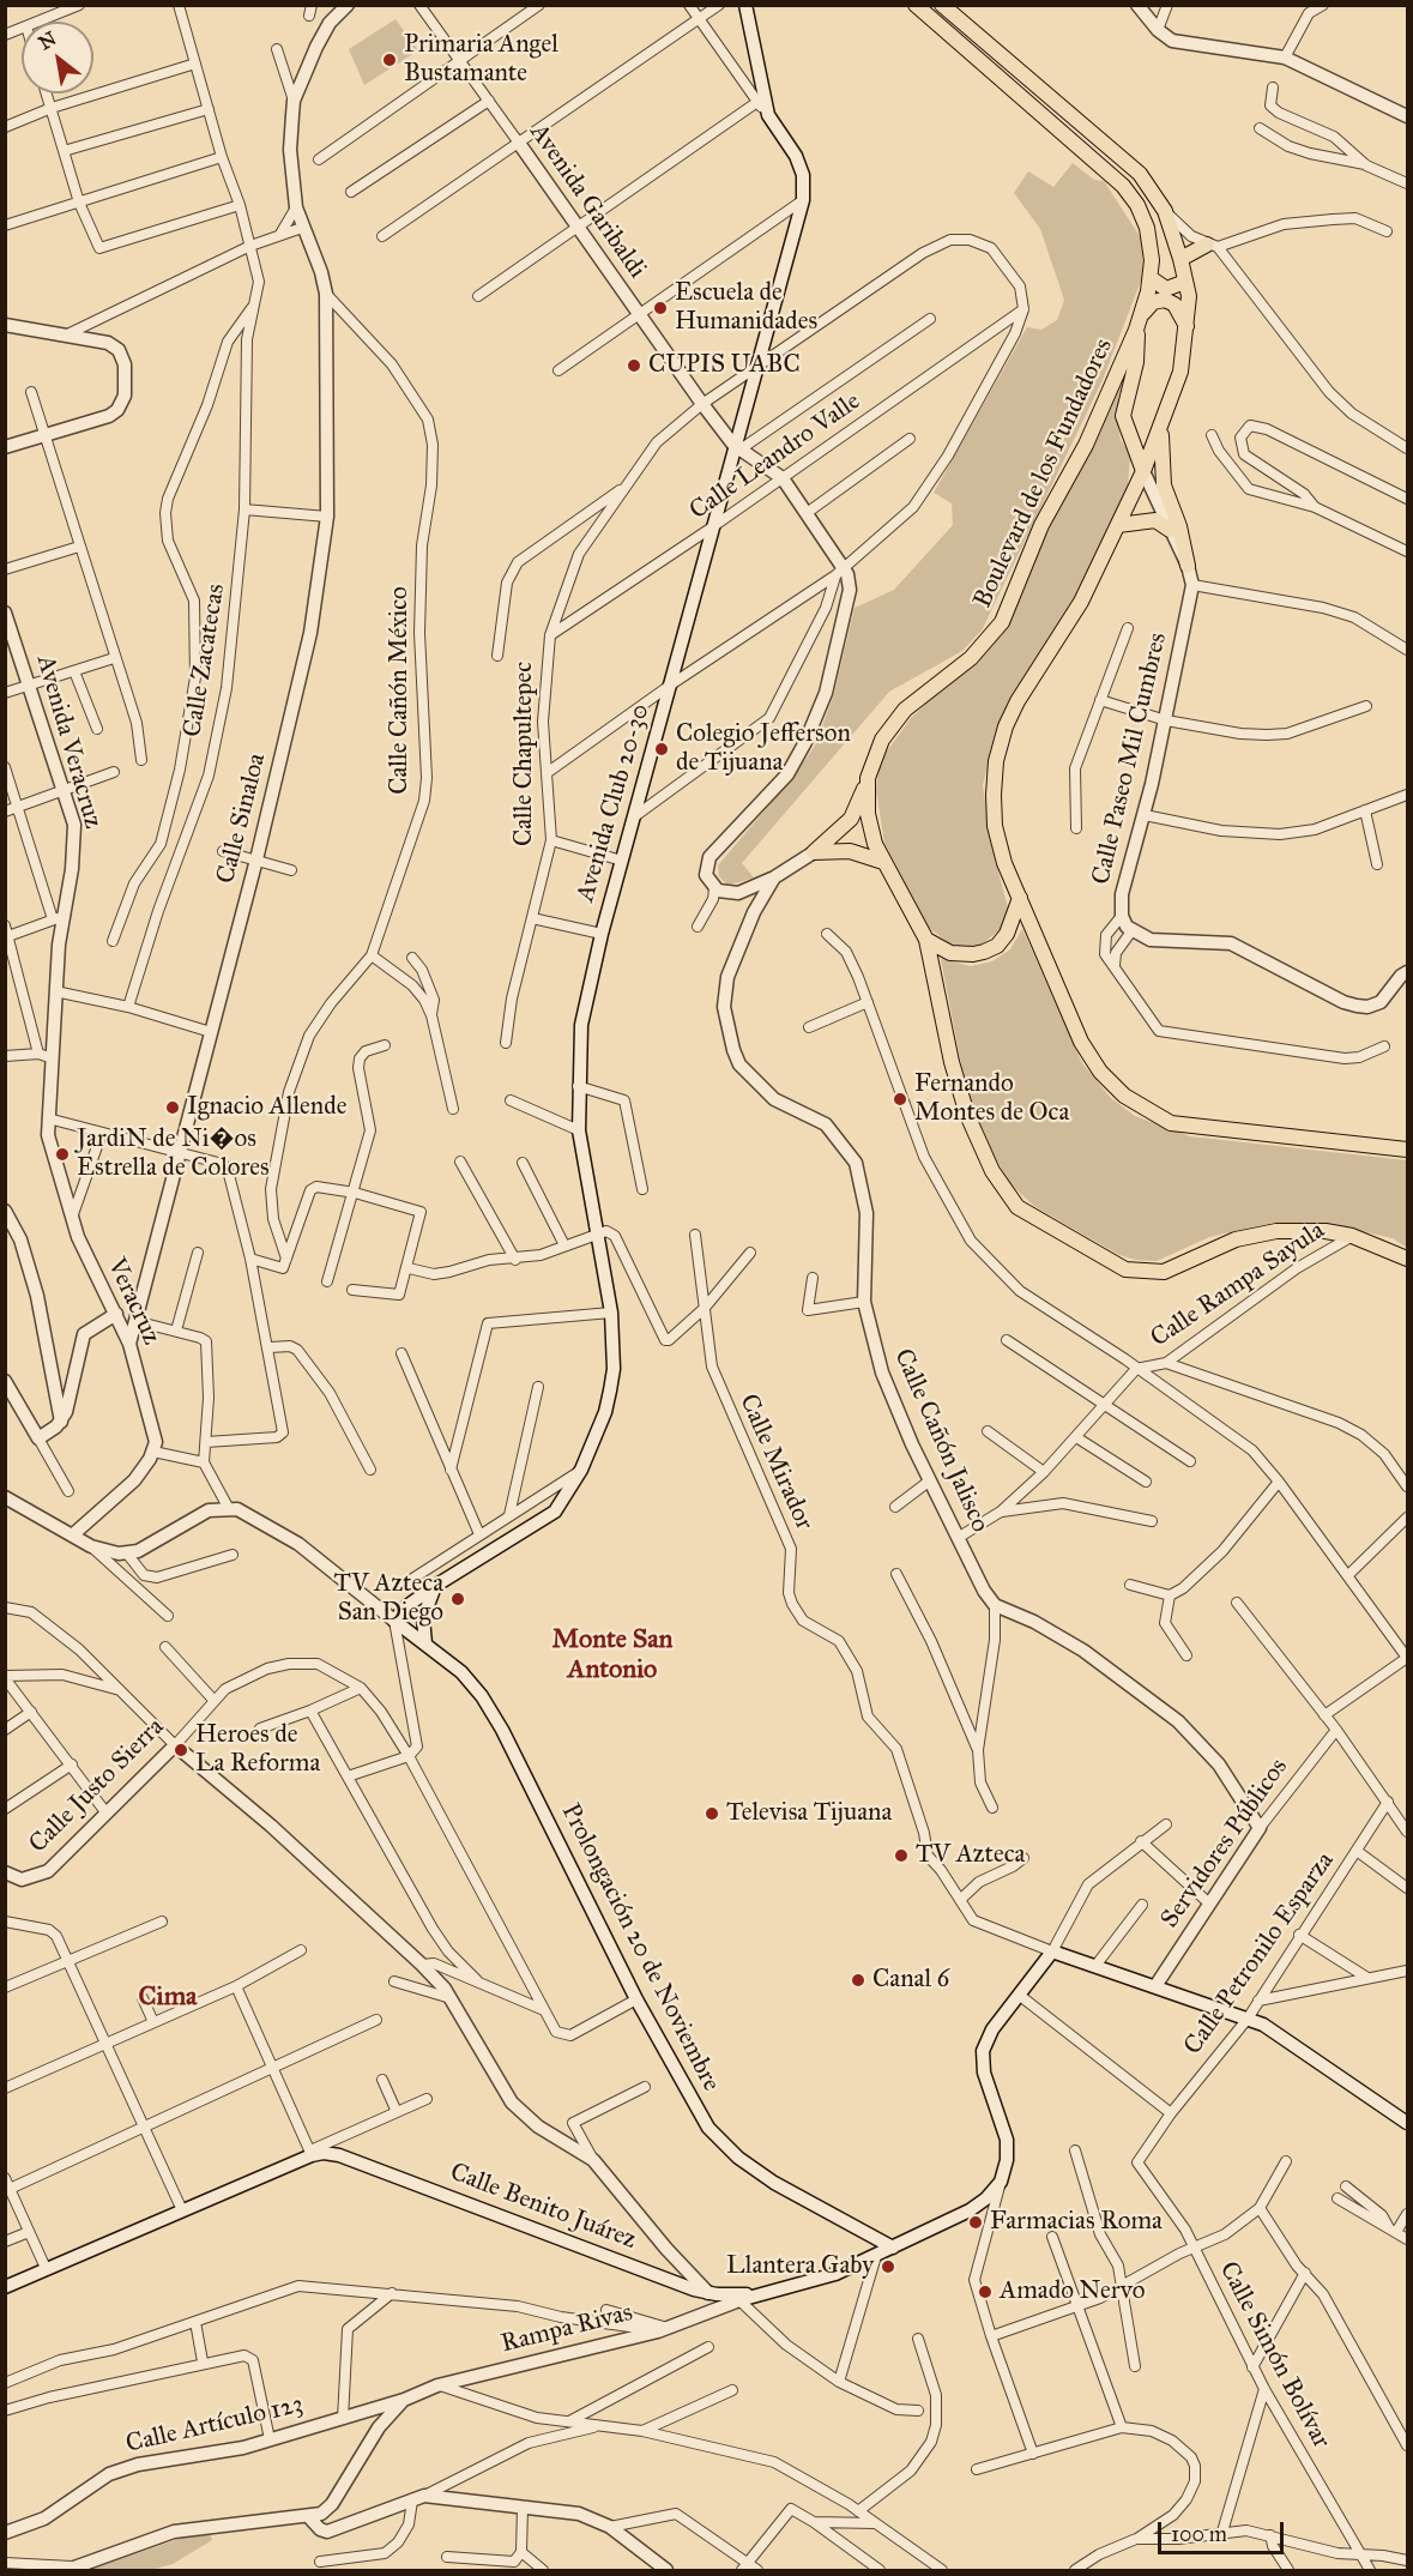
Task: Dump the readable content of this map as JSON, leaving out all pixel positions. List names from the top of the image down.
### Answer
{
  "streets": {
    "main road": ["Boulevard de los Fundadores"],
    "street": [
      "Avenida Garibaldi",
      "Calle Leandro Valle",
      "Calle Zacatecas",
      "Calle Cañón México",
      "Avenida Veracruz",
      "Calle Chapultepec",
      "Calle Paseo Mil Cumbres",
      "Avenida Club 20-30",
      "Calle Sinaloa",
      "Calle Rampa Sayula",
      "Veracruz",
      "Calle Cañón Jalisco",
      "Calle Mirador",
      "Calle Justo Sierra",
      "Servidores Públicos",
      "Prolongación 20 de Noviembre",
      "Calle Petronilo Esparza",
      "Calle Benito Juárez",
      "Rampa Rivas",
      "Calle Simón Bolívar",
      "Calle Artículo 123"
    ]
  },
  "crossings": [
    ["Avenida Garibaldi", "Calle Leandro Valle"],
    ["Avenida Garibaldi", "Calle Chapultepec"],
    ["Avenida Garibaldi", "Avenida Club 20-30"],
    ["Calle Leandro Valle", "Calle Chapultepec"],
    ["Calle Leandro Valle", "Avenida Club 20-30"],
    ["Boulevard de los Fundadores", "Calle Rampa Sayula"],
    ["Calle Cañón México", "Calle Sinaloa"],
    ["Avenida Veracruz", "Veracruz"],
    ["Calle Chapultepec", "Avenida Club 20-30"],
    ["Calle Sinaloa", "Veracruz"],
    ["Calle Rampa Sayula", "Calle Cañón Jalisco"],
    ["Prolongación 20 de Noviembre", "Calle Benito Juárez"],
    ["Calle Petronilo Esparza", "Calle Simón Bolívar"],
    ["Calle Benito Juárez", "Rampa Rivas"],
    ["Rampa Rivas", "Calle Artículo 123"]
  ],
  "districts": ["Monte San Antonio", "Cima"],
  "places": [
    "Primaria Angel Bustamante",
    "Escuela de Humanidades",
    "CUPIS UABC",
    "Colegio Jefferson de Tijuana",
    "Fernando Montes de Oca",
    "Ignacio Allende",
    "JardiN de Ni�os Estrella de Colores",
    "TV Azteca San Diego",
    "Heroes de La Reforma",
    "Televisa Tijuana",
    "TV Azteca",
    "Canal 6",
    "Farmacias Roma",
    "Llantera Gaby",
    "Amado Nervo"
  ],
  "scale_bar": "100 m",
  "north": "top left"
}
